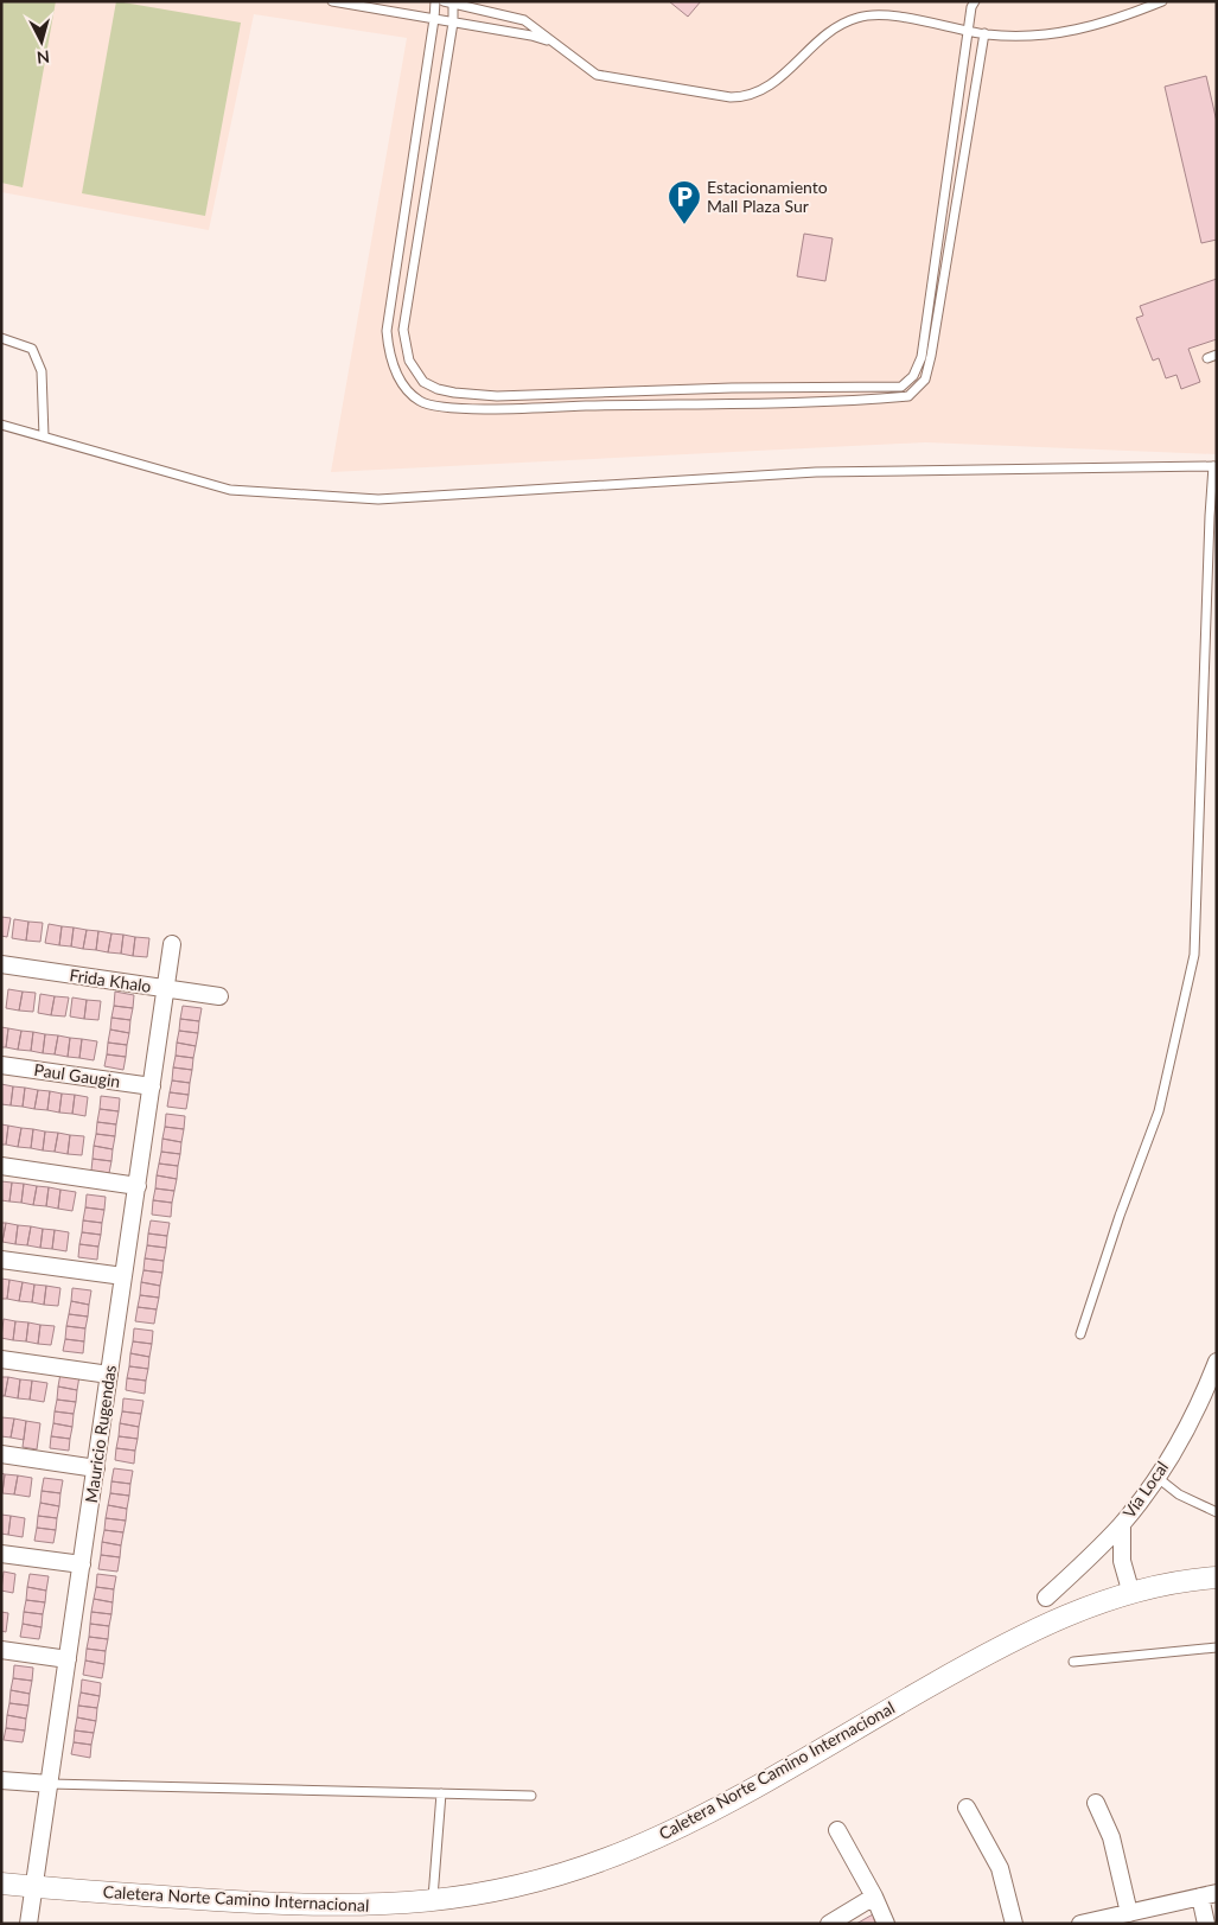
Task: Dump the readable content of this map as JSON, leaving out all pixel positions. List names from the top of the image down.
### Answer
{
  "streets": {
    "street": [
      "Frida Khalo",
      "Paul Gaugin",
      "Mauricio Rugendas",
      "Vía Local",
      "Caletera Norte Camino Internacional"
    ]
  },
  "crossings": [
    ["Frida Khalo", "Mauricio Rugendas"],
    ["Paul Gaugin", "Mauricio Rugendas"],
    ["Mauricio Rugendas", "Caletera Norte Camino Internacional"]
  ],
  "places": {
    "parking": ["Estacionamiento Mall Plaza Sur"]
  },
  "north": "bottom"
}
